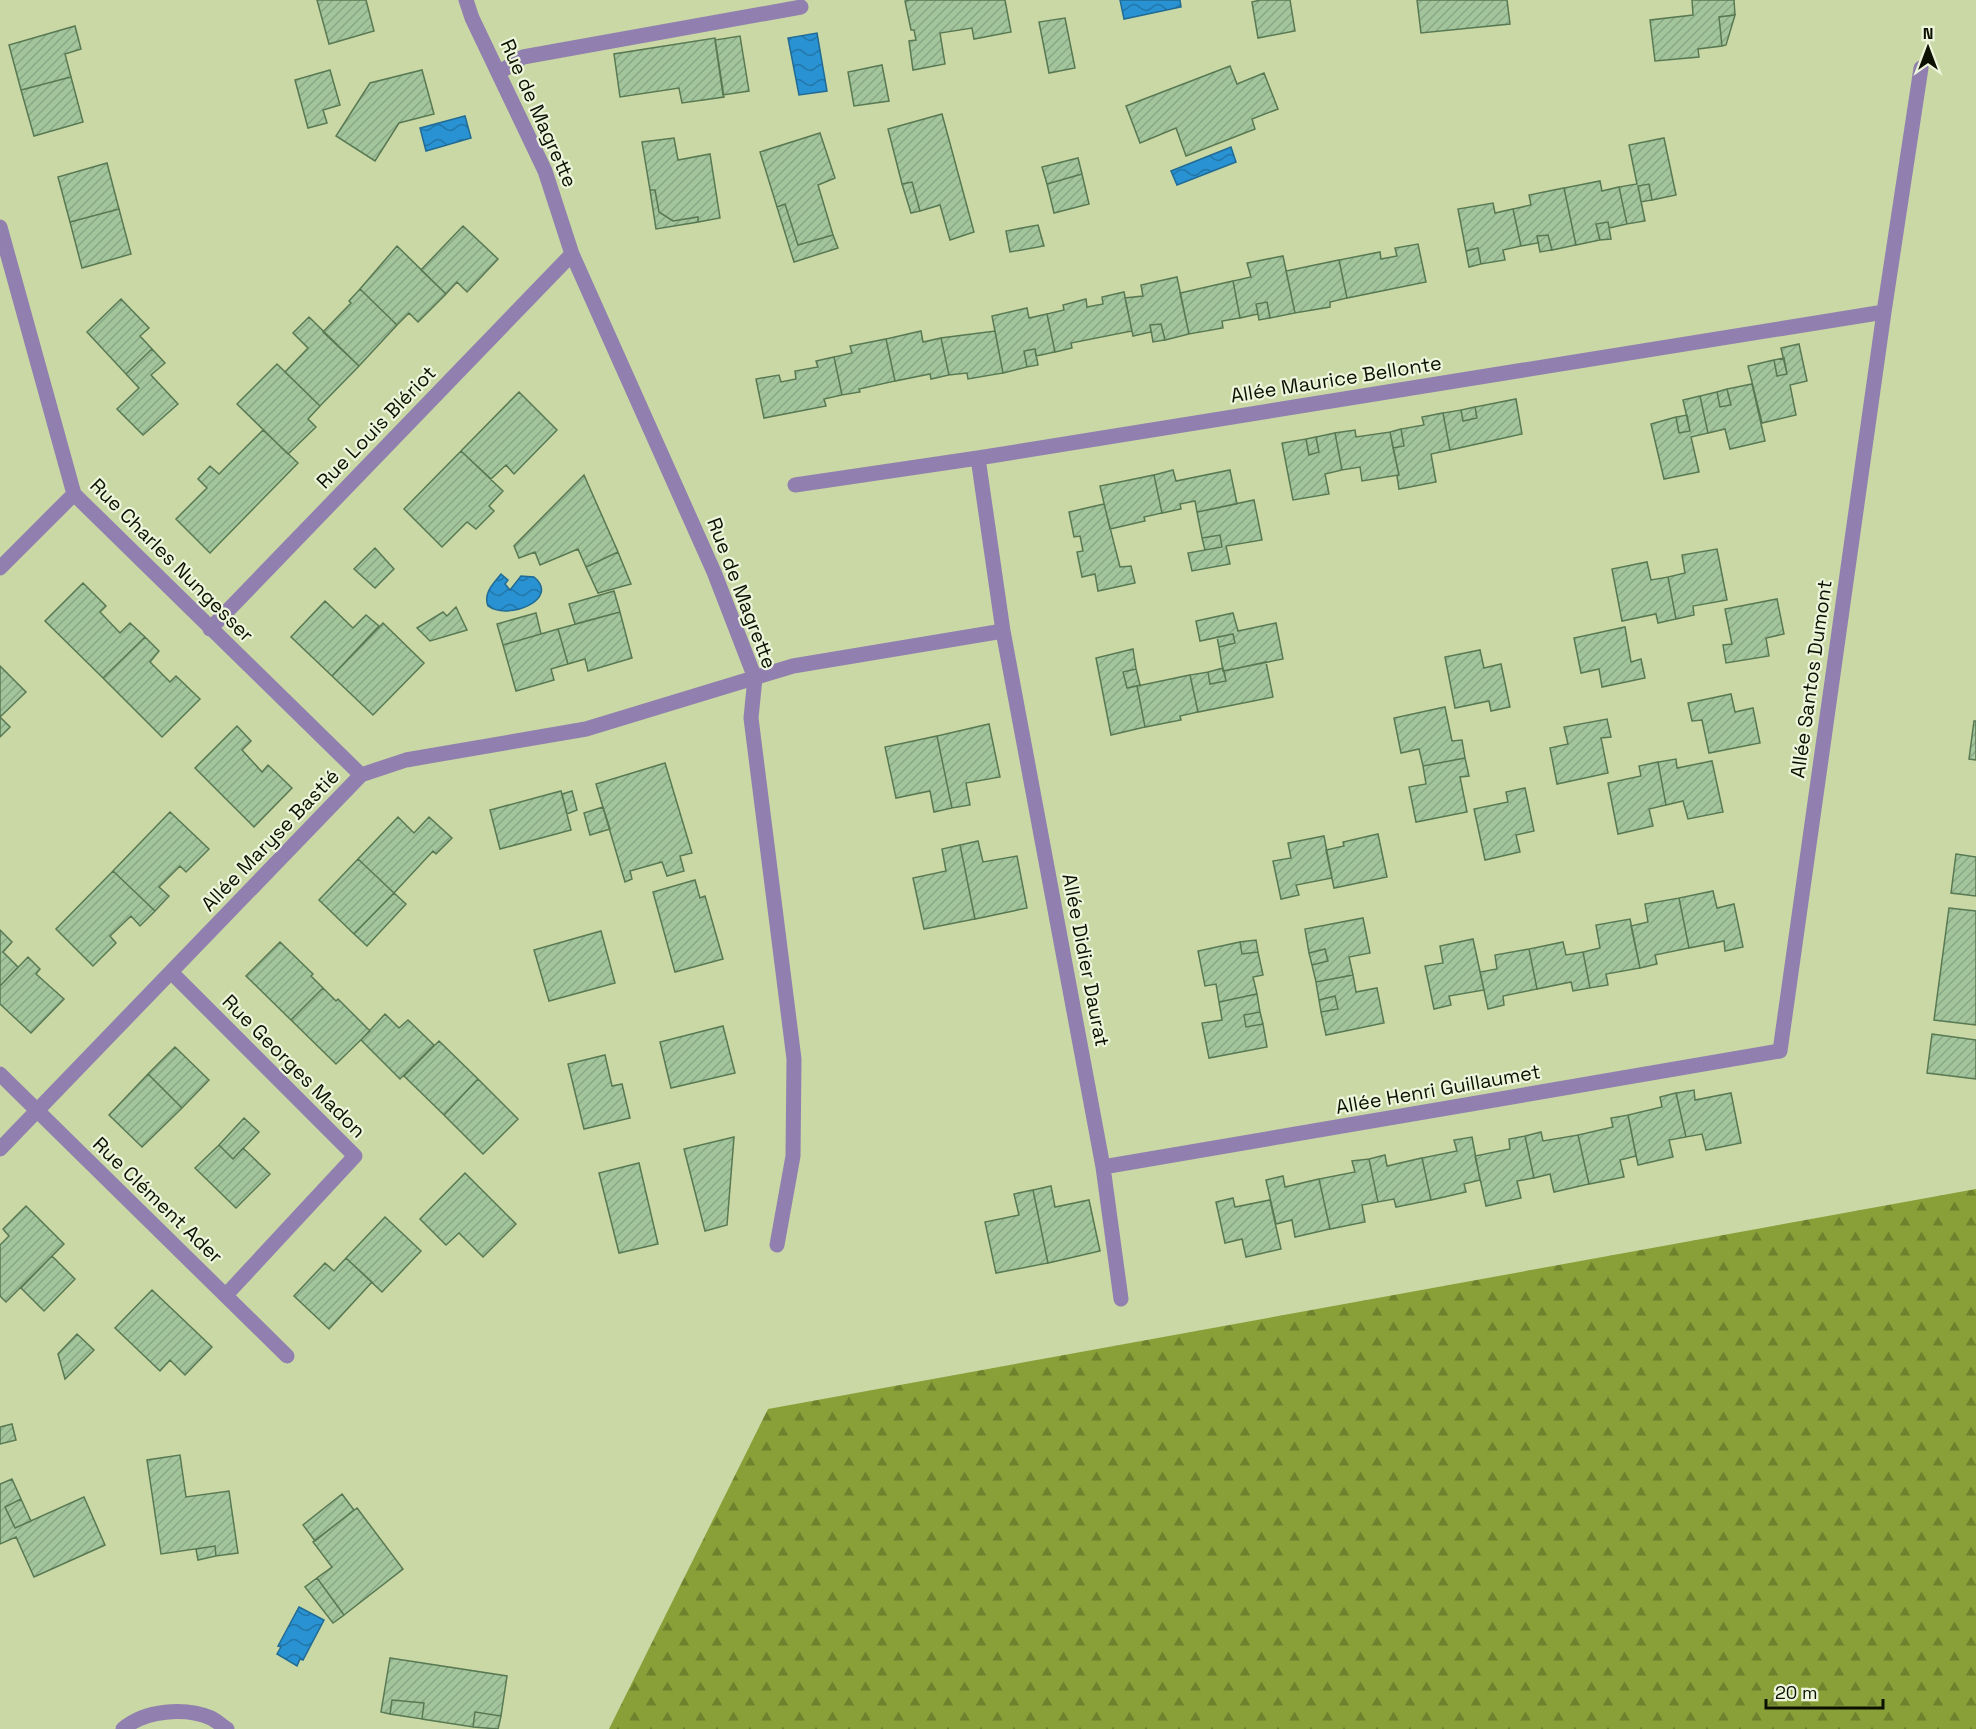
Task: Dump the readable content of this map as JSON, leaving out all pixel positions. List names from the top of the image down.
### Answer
{
  "streets": {
    "street": [
      "Rue de Magrette",
      "Allée Maurice Bellonte",
      "Rue Louis Blériot",
      "Rue Charles Nungesser",
      "Allée Santos Dumont",
      "Allée Maryse Bastié",
      "Allée Didier Daurat",
      "Rue Georges Madon",
      "Allée Henri Guillaumet",
      "Rue Clément Ader"
    ]
  },
  "crossings": [
    ["Rue de Magrette", "Rue Louis Blériot"],
    ["Rue de Magrette", "Allée Maryse Bastié"],
    ["Allée Maurice Bellonte", "Allée Santos Dumont"],
    ["Allée Maurice Bellonte", "Allée Didier Daurat"],
    ["Rue Louis Blériot", "Rue Charles Nungesser"],
    ["Rue Charles Nungesser", "Allée Maryse Bastié"],
    ["Allée Santos Dumont", "Allée Henri Guillaumet"],
    ["Allée Maryse Bastié", "Allée Didier Daurat"],
    ["Allée Maryse Bastié", "Rue Georges Madon"],
    ["Allée Maryse Bastié", "Rue Clément Ader"],
    ["Allée Didier Daurat", "Allée Henri Guillaumet"],
    ["Rue Georges Madon", "Rue Clément Ader"]
  ],
  "scale_bar": "20 m",
  "north": "top"
}
